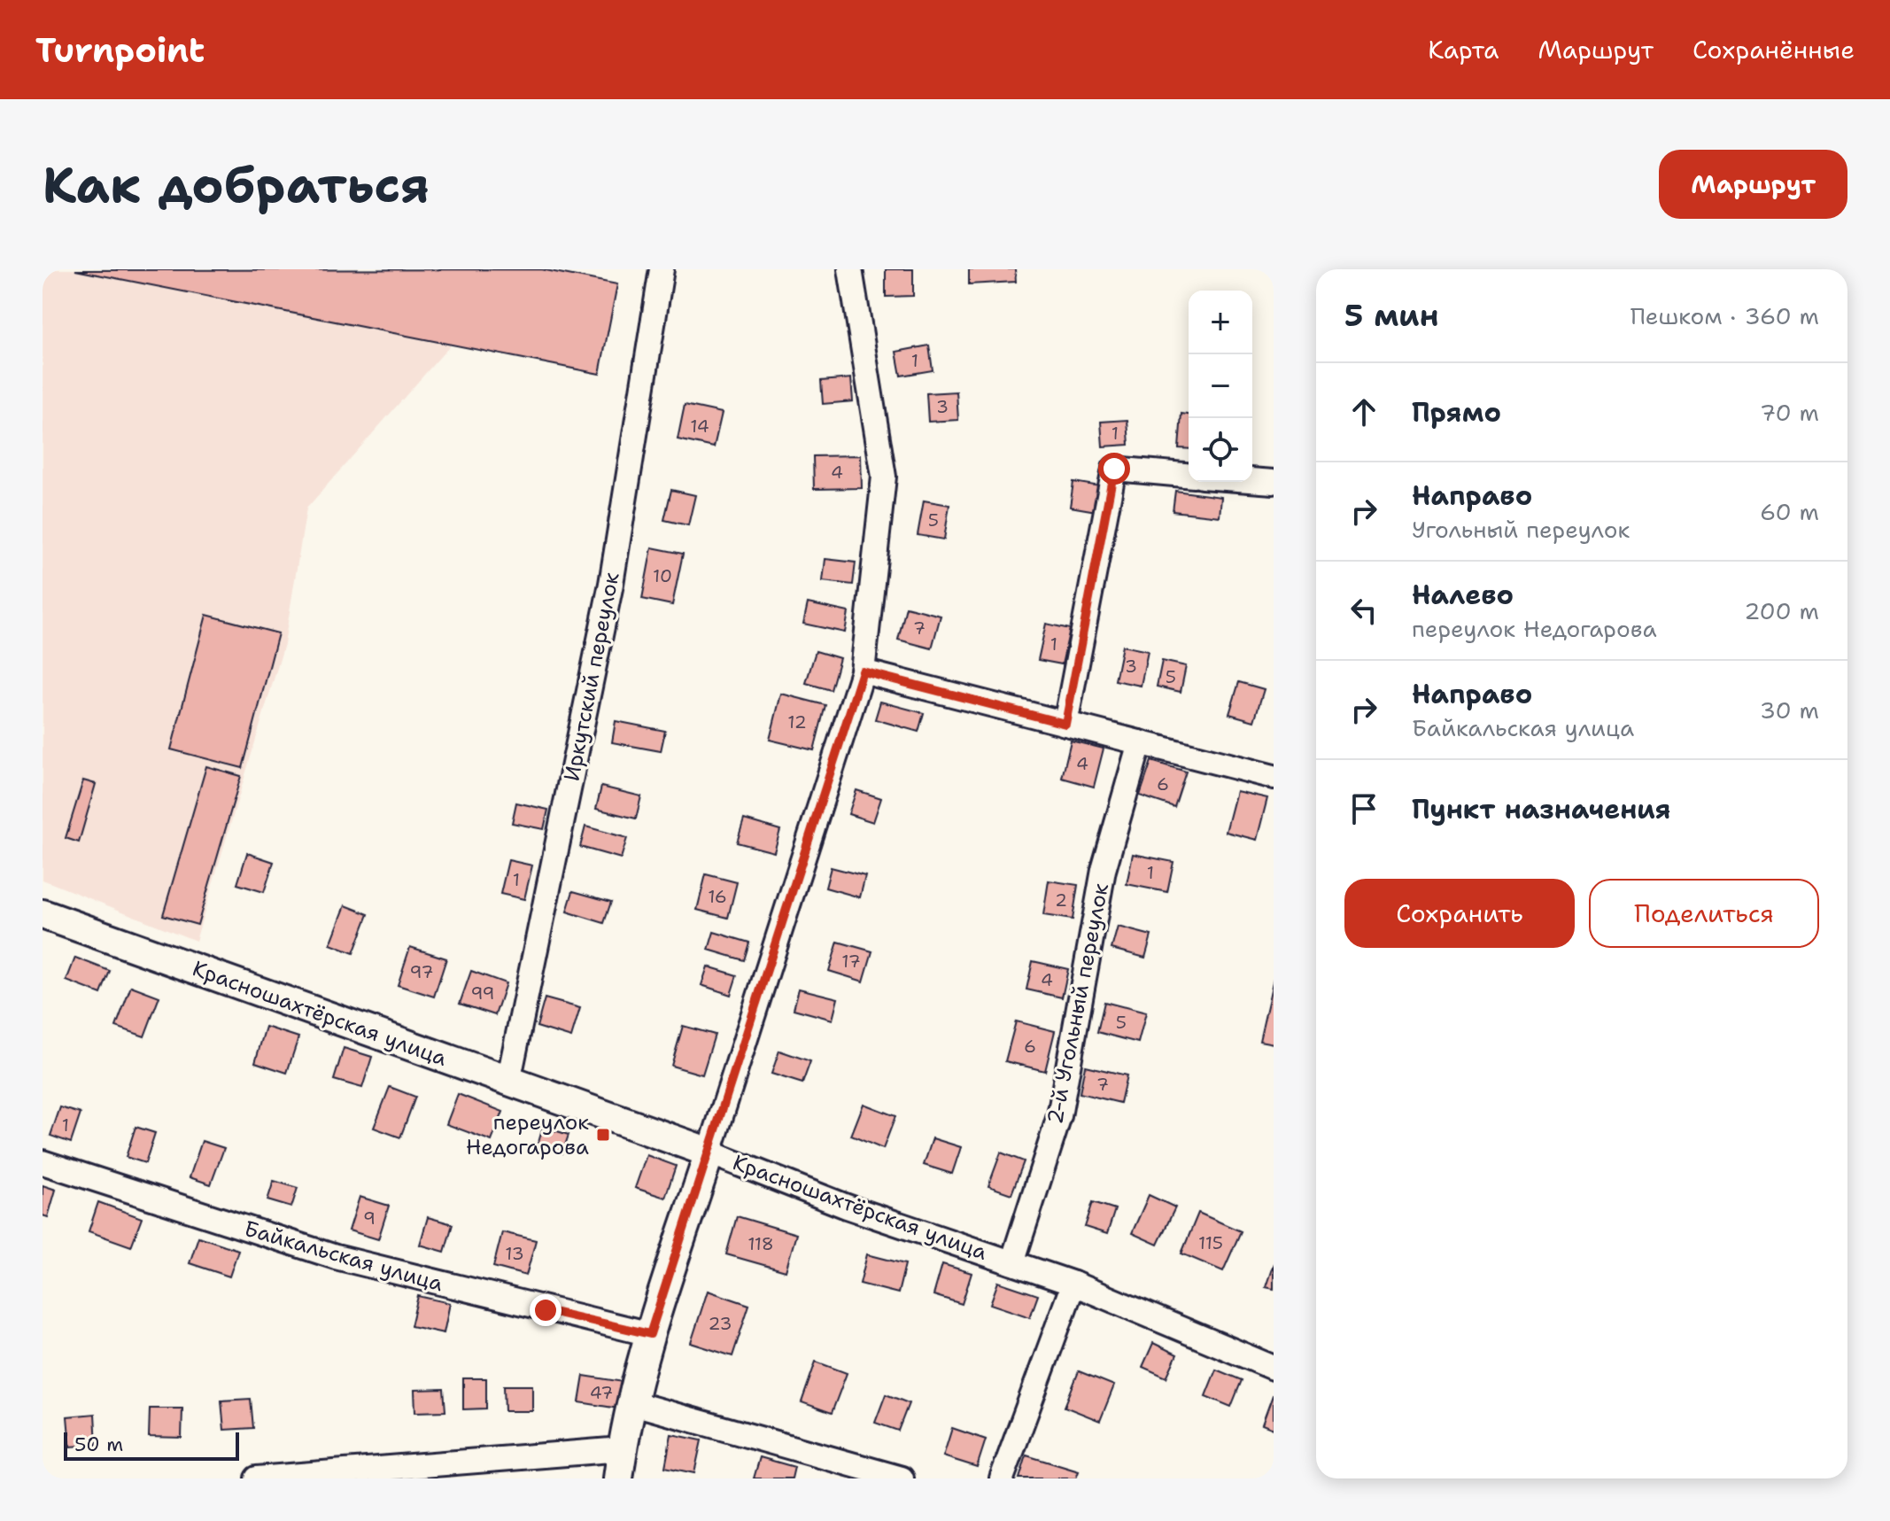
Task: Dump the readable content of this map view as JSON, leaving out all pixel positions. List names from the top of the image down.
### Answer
{
  "streets": {
    "street": [
      "Иркутский переулок",
      "2-й Угольный переулок",
      "Красношахтёрская улица",
      "Байкальская улица"
    ]
  },
  "crossings": [
    ["Иркутский переулок", "Красношахтёрская улица"],
    ["2-й Угольный переулок", "Красношахтёрская улица"]
  ],
  "places": {
    "transit": ["переулок Недогарова"]
  },
  "house_numbers": [
    "1",
    "3",
    "14",
    "1",
    "4",
    "5",
    "10",
    "7",
    "1",
    "3",
    "5",
    "12",
    "4",
    "6",
    "1",
    "1",
    "16",
    "2",
    "17",
    "97",
    "4",
    "99",
    "5",
    "6",
    "7",
    "1",
    "9",
    "115",
    "118",
    "13",
    "23",
    "47"
  ],
  "scale_bar": "50 m",
  "page": {
    "header": "Turnpoint",
    "nav": ["Карта", "Маршрут", "Сохранённые"],
    "buttons": [
      "Маршрут",
      ["Сохранить", "Поделиться"]
    ],
    "title": "Как добраться",
    "heading": ["5 мин", "Пешком · 360 m"],
    "map_buttons": ["+", "−"],
    "list": [
      ["Прямо", "70 m"],
      ["Направо", "Угольный переулок", "60 m"],
      ["Налево", "переулок Недогарова", "200 m"],
      ["Направо", "Байкальская улица", "30 m"],
      "Пункт назначения"
    ],
    "scale": "50 m"
  }
}
